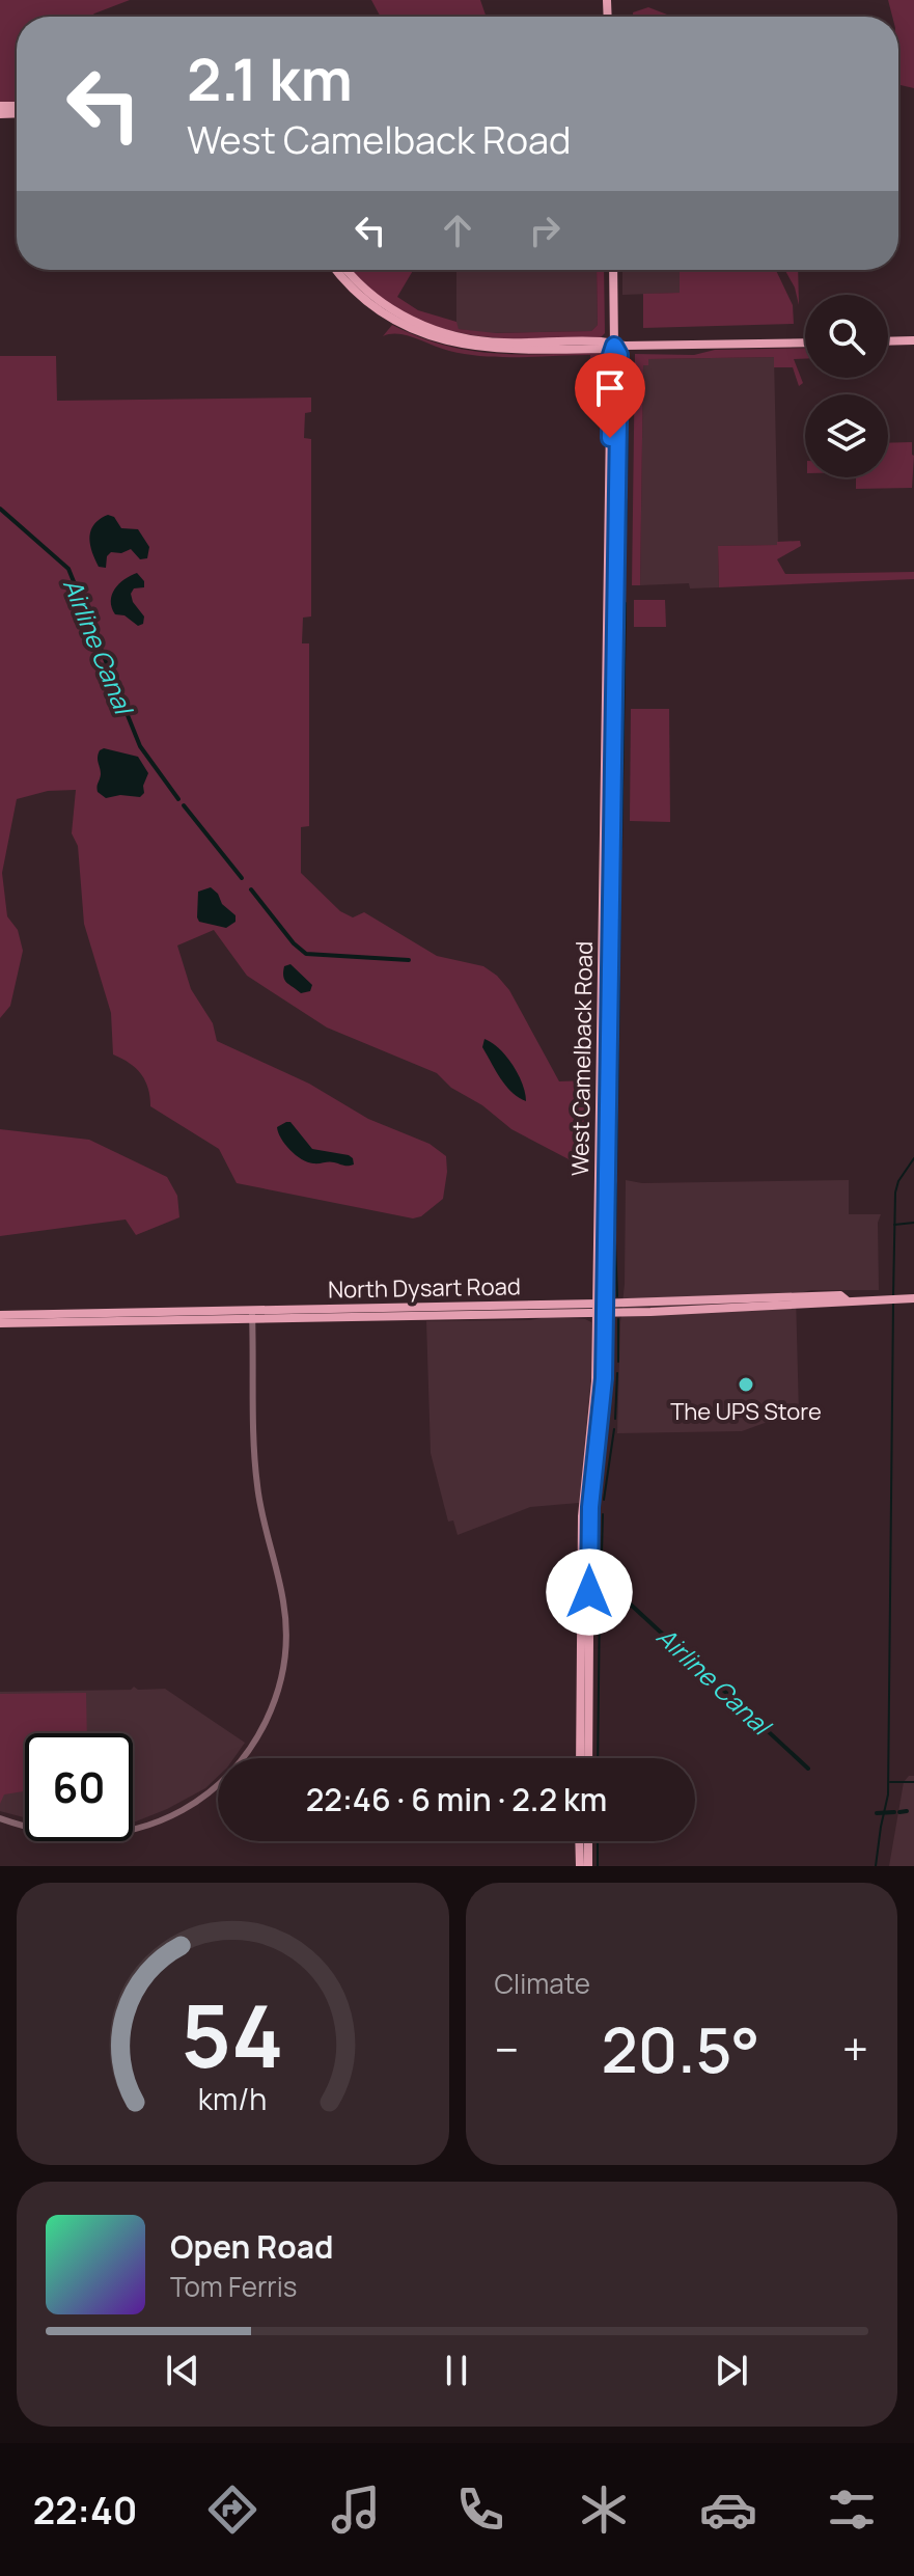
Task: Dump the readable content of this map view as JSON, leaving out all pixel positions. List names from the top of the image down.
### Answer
{
  "streets": {
    "main road": ["West Camelback Road", "North Dysart Road"]
  },
  "crossings": [
    ["West Camelback Road", "North Dysart Road"]
  ],
  "water": ["Airline Canal"],
  "places": ["The UPS Store"],
  "page": {
    "turn": ["2.1 km", "West Camelback Road"],
    "limit": "60",
    "trip": "22:46 · 6 min · 2.2 km",
    "tile": "Climate",
    "heat": ["−", "20.5°", "+"],
    "song": ["Open Road", "Tom Ferris"],
    "tabs": "22:40",
    "gauge": ["54", "km/h"]
  }
}
